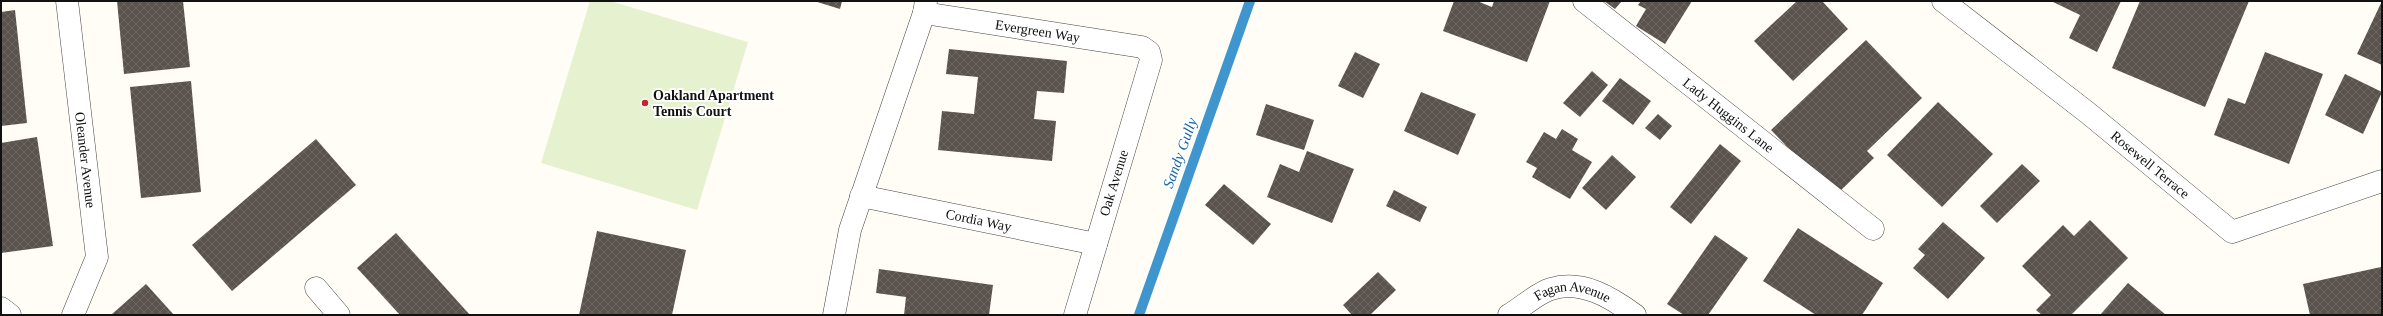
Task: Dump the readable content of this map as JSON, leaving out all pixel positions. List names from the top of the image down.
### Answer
{
  "streets": {
    "street": [
      "Evergreen Way",
      "Lady Huggins Lane",
      "Oleander Avenue",
      "Rosewell Terrace",
      "Oak Avenue",
      "Cordia Way",
      "Fagan Avenue"
    ]
  },
  "crossings": [
    ["Evergreen Way", "Oak Avenue"],
    ["Oak Avenue", "Cordia Way"]
  ],
  "water": ["Sandy Gully"],
  "places": ["Oakland Apartment Tennis Court"]
}
